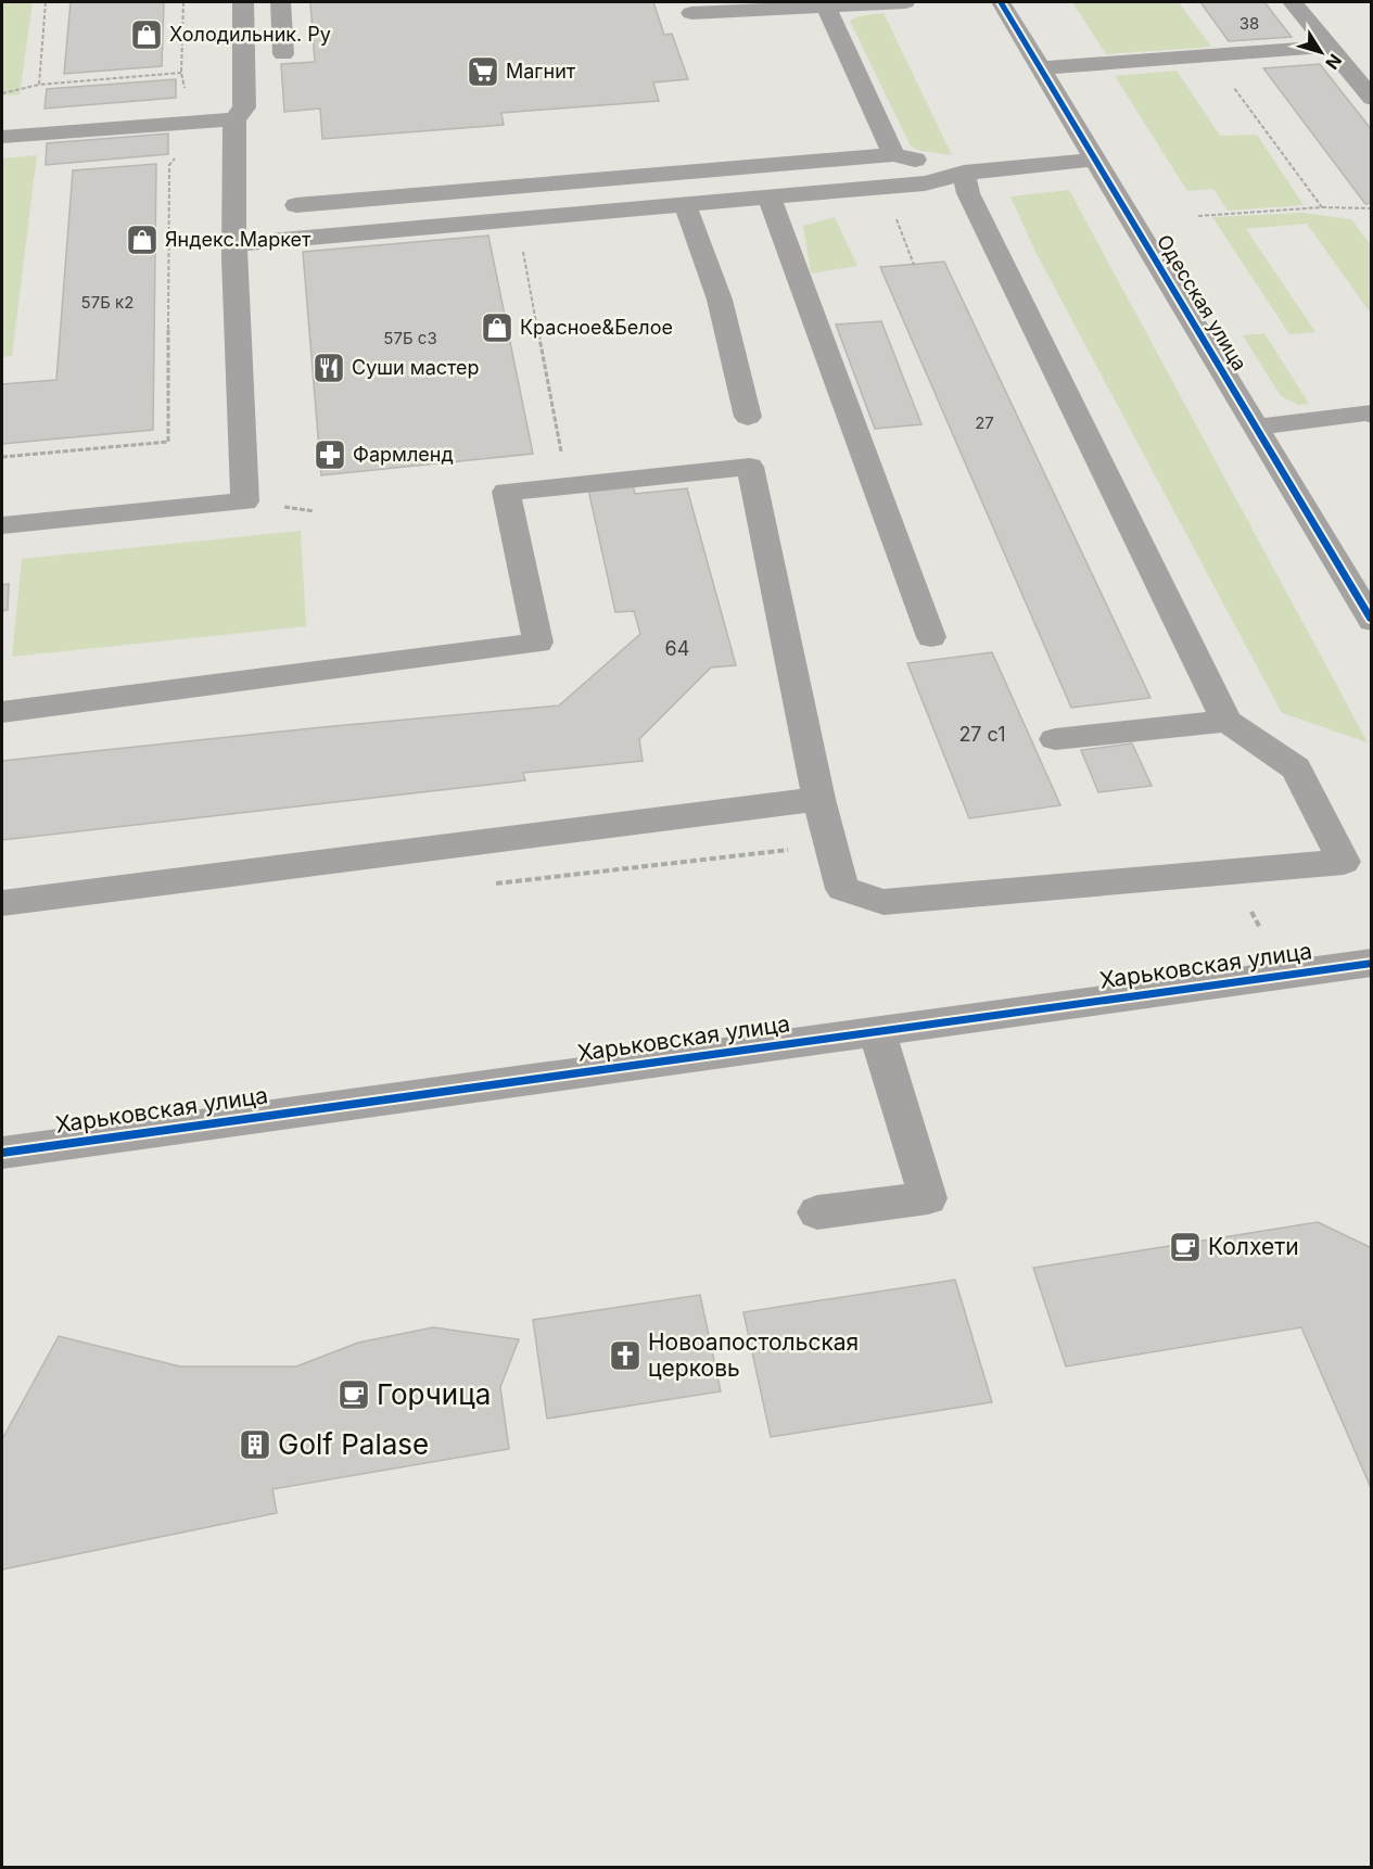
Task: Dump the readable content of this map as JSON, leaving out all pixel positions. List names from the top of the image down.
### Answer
{
  "streets": {
    "street": ["Одесская улица", "Харьковская улица"]
  },
  "places": {
    "shop": ["Холодильник. Ру", "Яндекс.Маркет", "Красное&Белое"],
    "supermarket": ["Магнит"],
    "restaurant": ["Суши мастер"],
    "pharmacy": ["Фармленд"],
    "cafe": ["Колхети", "Горчица"],
    "church": ["Новоапостольская церковь"],
    "building": ["Golf Palase"]
  },
  "house_numbers": [
    "38",
    "57Б к2",
    "57Б с3",
    "27",
    "64",
    "27 с1"
  ],
  "north": "bottom right"
}
